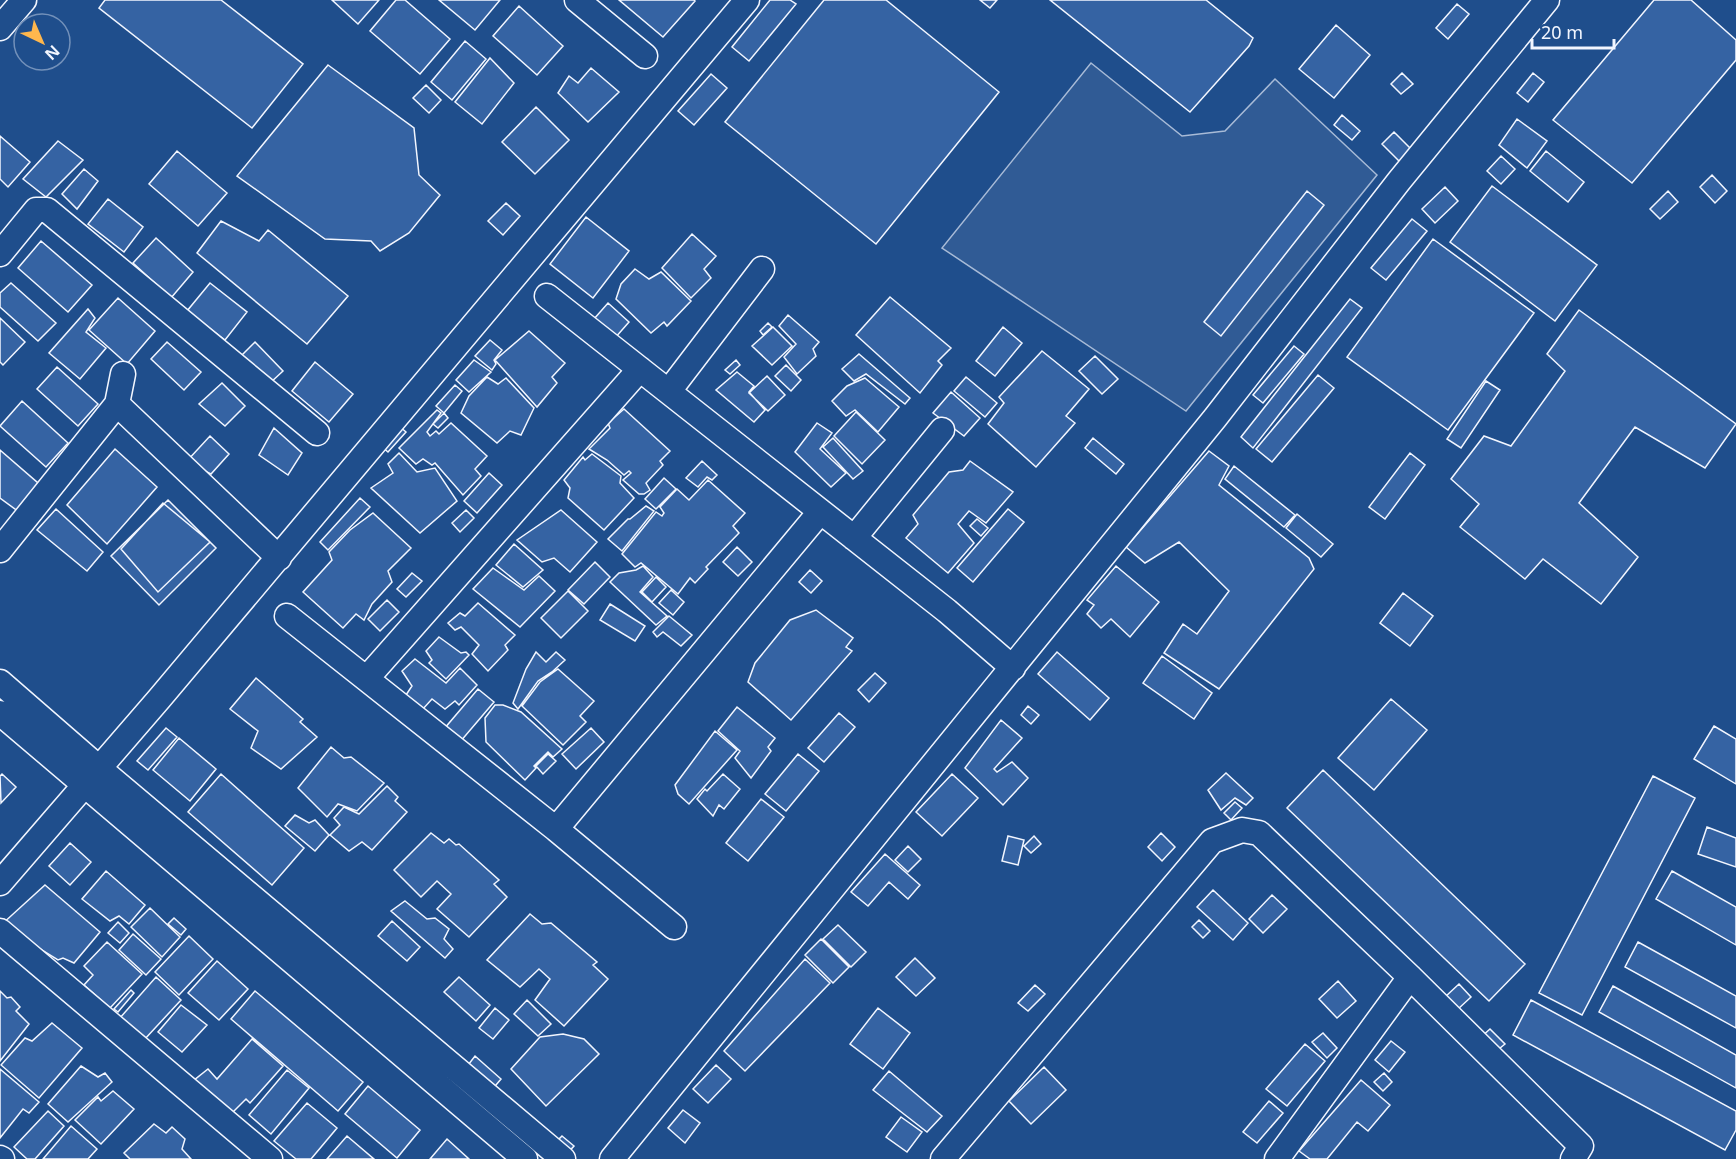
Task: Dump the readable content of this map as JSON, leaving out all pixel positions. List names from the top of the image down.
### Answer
{
  "scale_bar": "20 m",
  "north": "bottom right"
}
